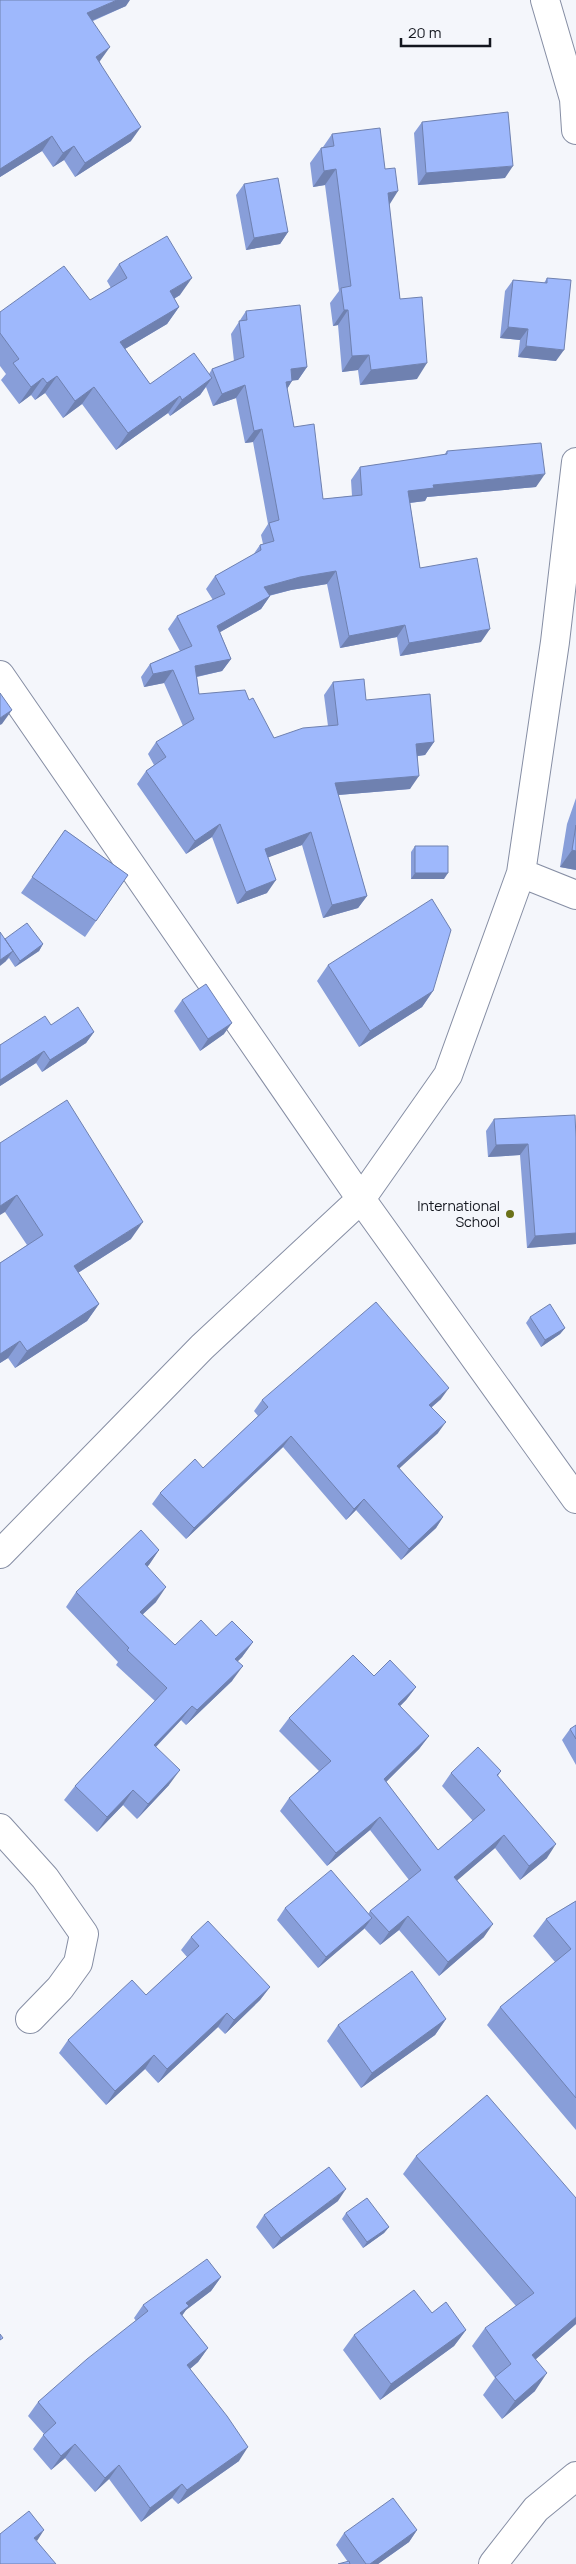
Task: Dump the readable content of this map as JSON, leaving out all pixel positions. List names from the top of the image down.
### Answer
{
  "places": ["International School"],
  "scale_bar": "20 m"
}
